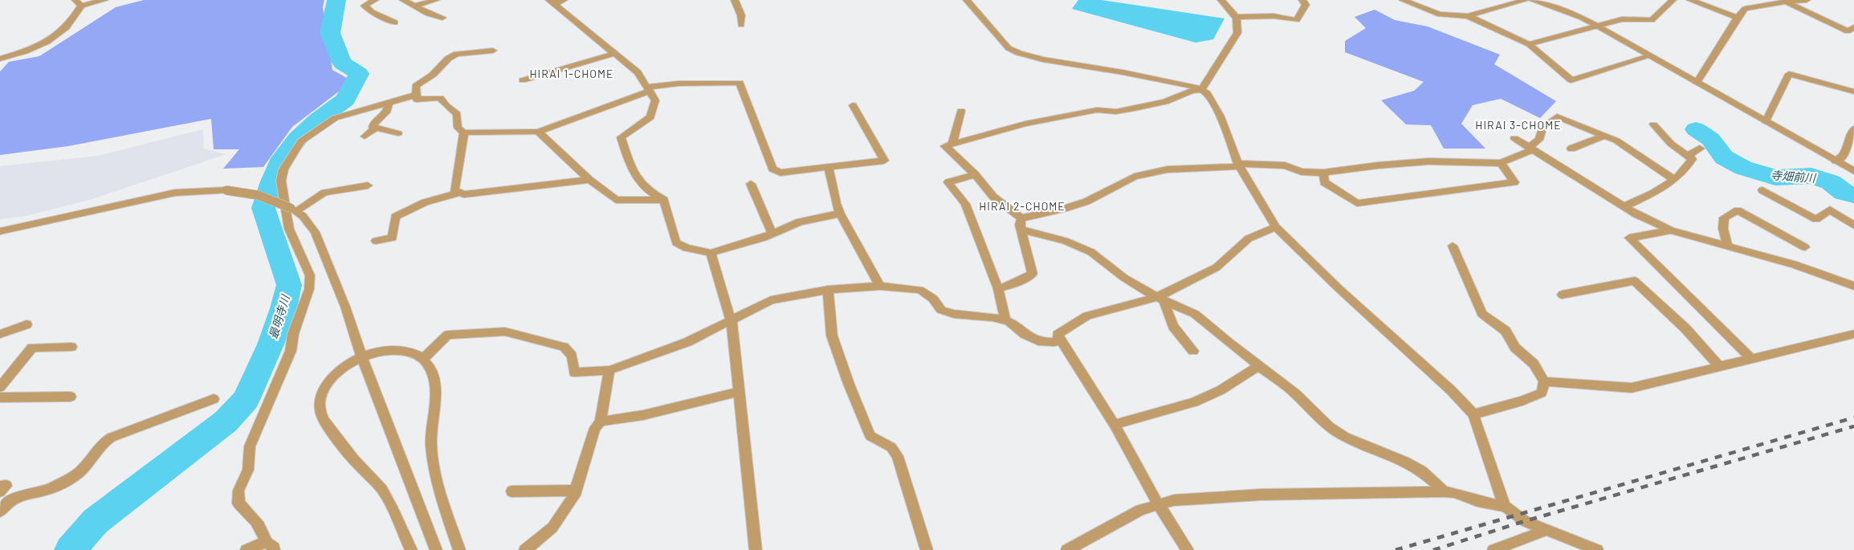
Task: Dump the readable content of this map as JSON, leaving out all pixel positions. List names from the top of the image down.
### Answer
{
  "districts": ["HIRAI 1-CHOME", "HIRAI 3-CHOME", "HIRAI 2-CHOME"],
  "water": ["寺畑前川", "最明寺川"]
}
